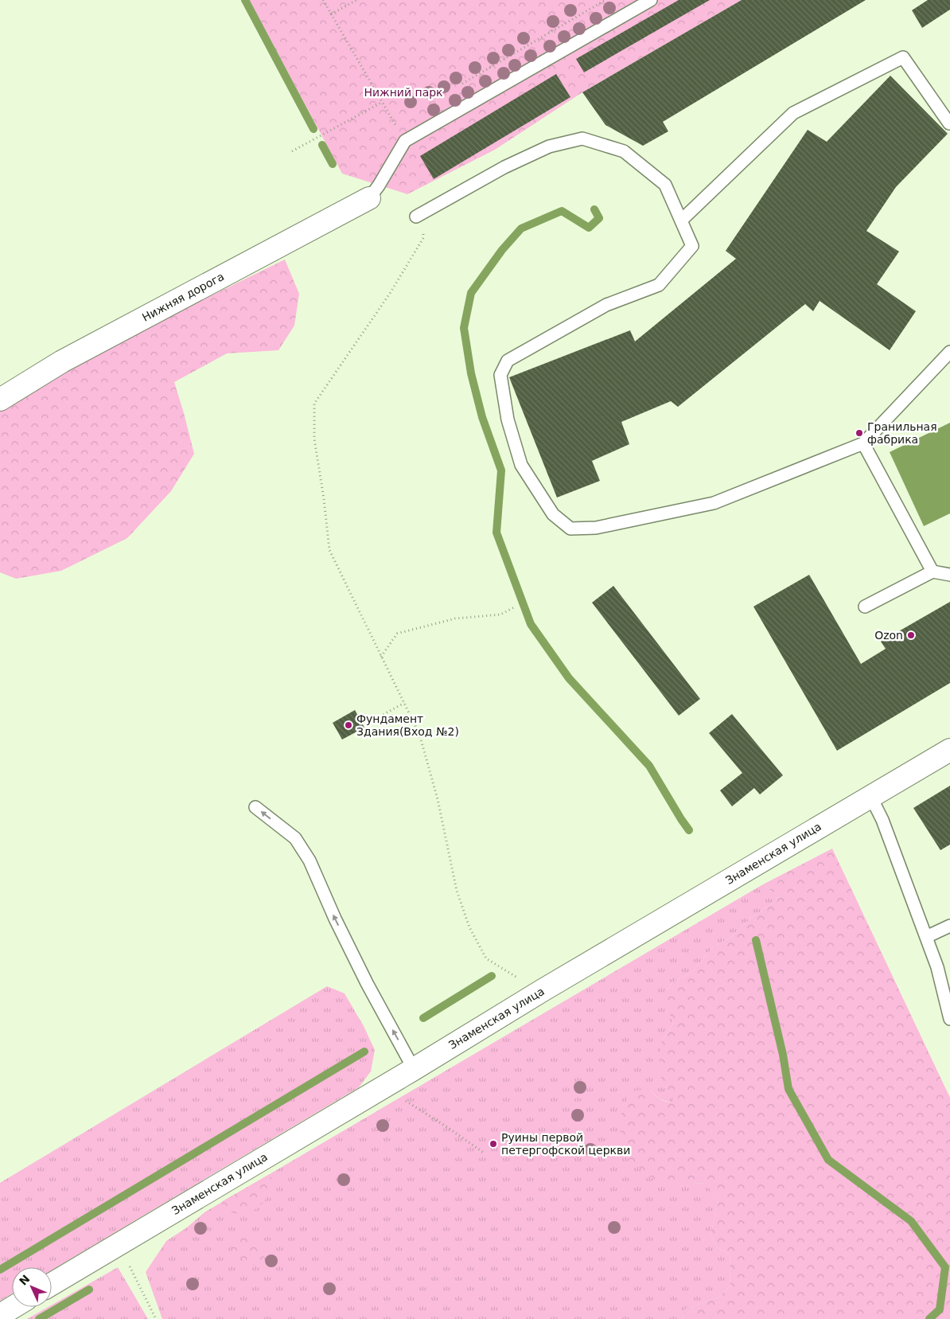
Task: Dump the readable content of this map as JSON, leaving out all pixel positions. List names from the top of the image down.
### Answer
{
  "streets": {
    "street": ["Нижняя дорога", "Знаменская улица"]
  },
  "parks": ["Нижний парк"],
  "places": [
    "Гранильная фабрика",
    "Ozon",
    "Фундамент Здания(Вход №2)",
    "Руины первой петергофской церкви"
  ],
  "north": "top left"
}
